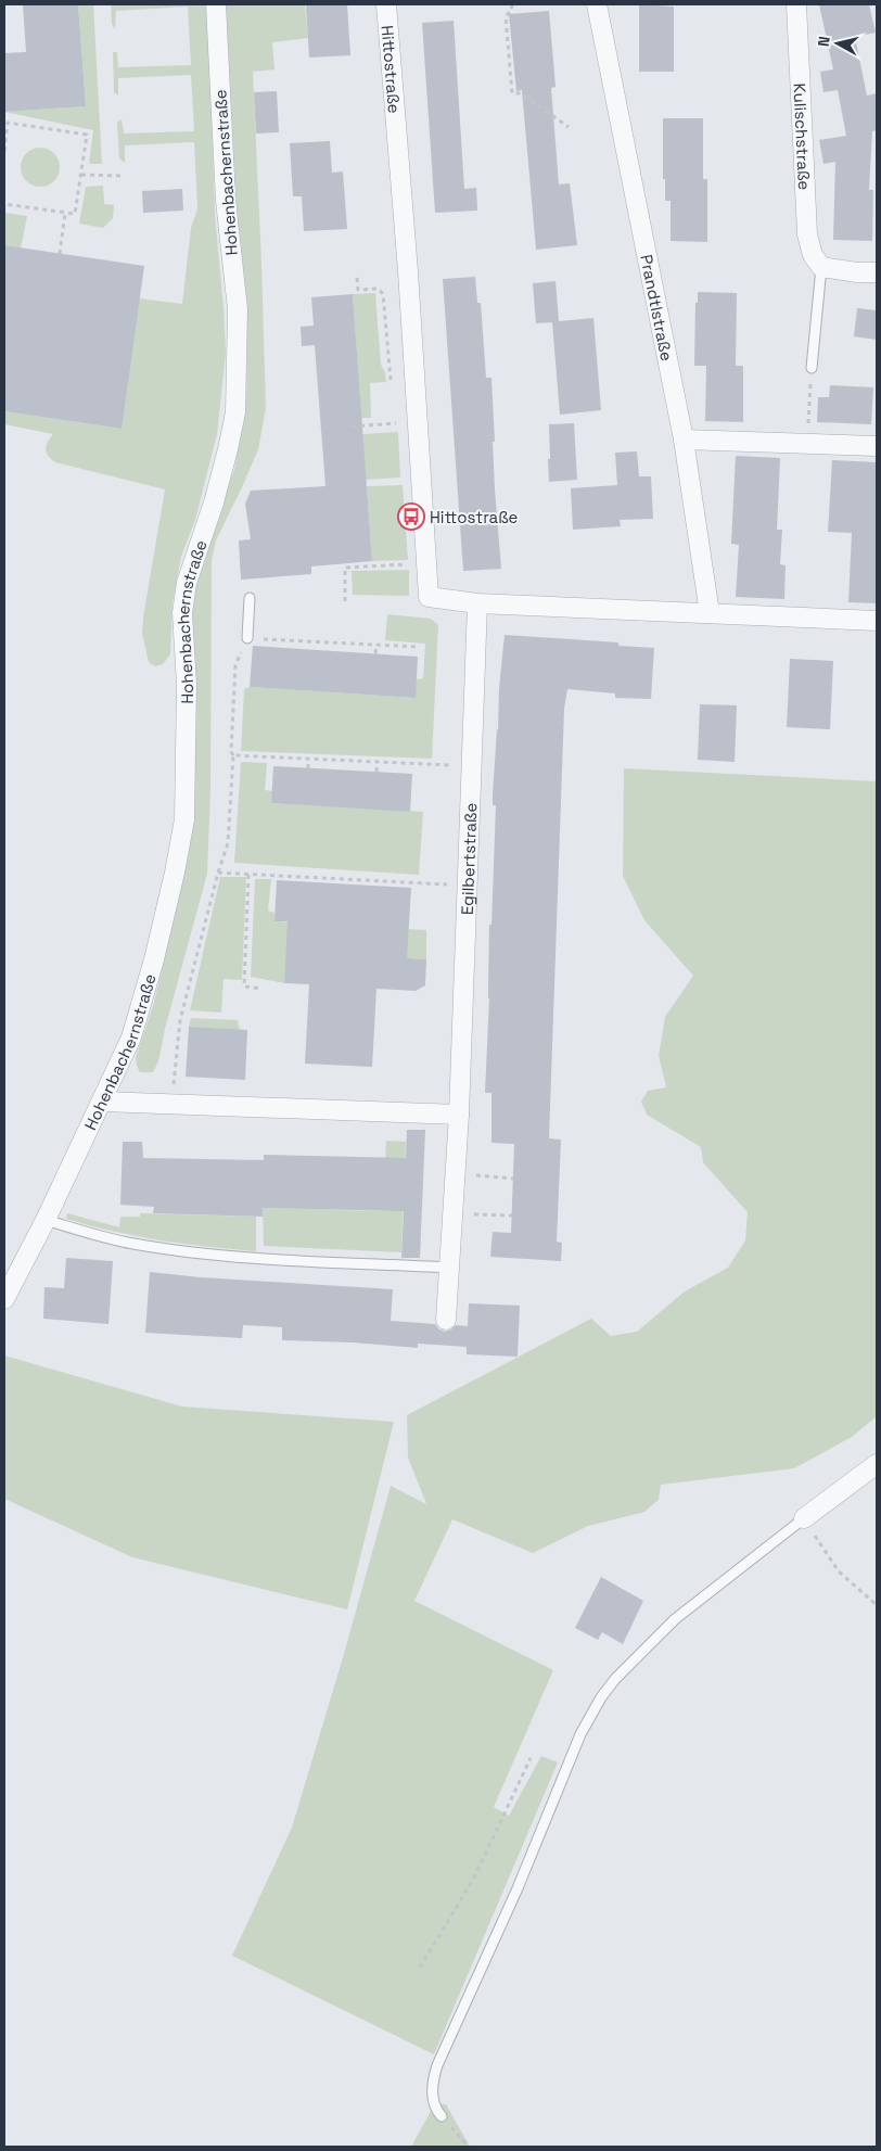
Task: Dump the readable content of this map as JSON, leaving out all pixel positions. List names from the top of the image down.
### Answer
{
  "streets": {
    "street": [
      "Hittostraße",
      "Kulischstraße",
      "Hohenbachernstraße",
      "Prandtlstraße",
      "Egilbertstraße"
    ]
  },
  "crossings": [
    ["Hittostraße", "Prandtlstraße"],
    ["Hittostraße", "Egilbertstraße"]
  ],
  "places": {
    "bus stop": ["Hittostraße"]
  },
  "north": "left"
}
